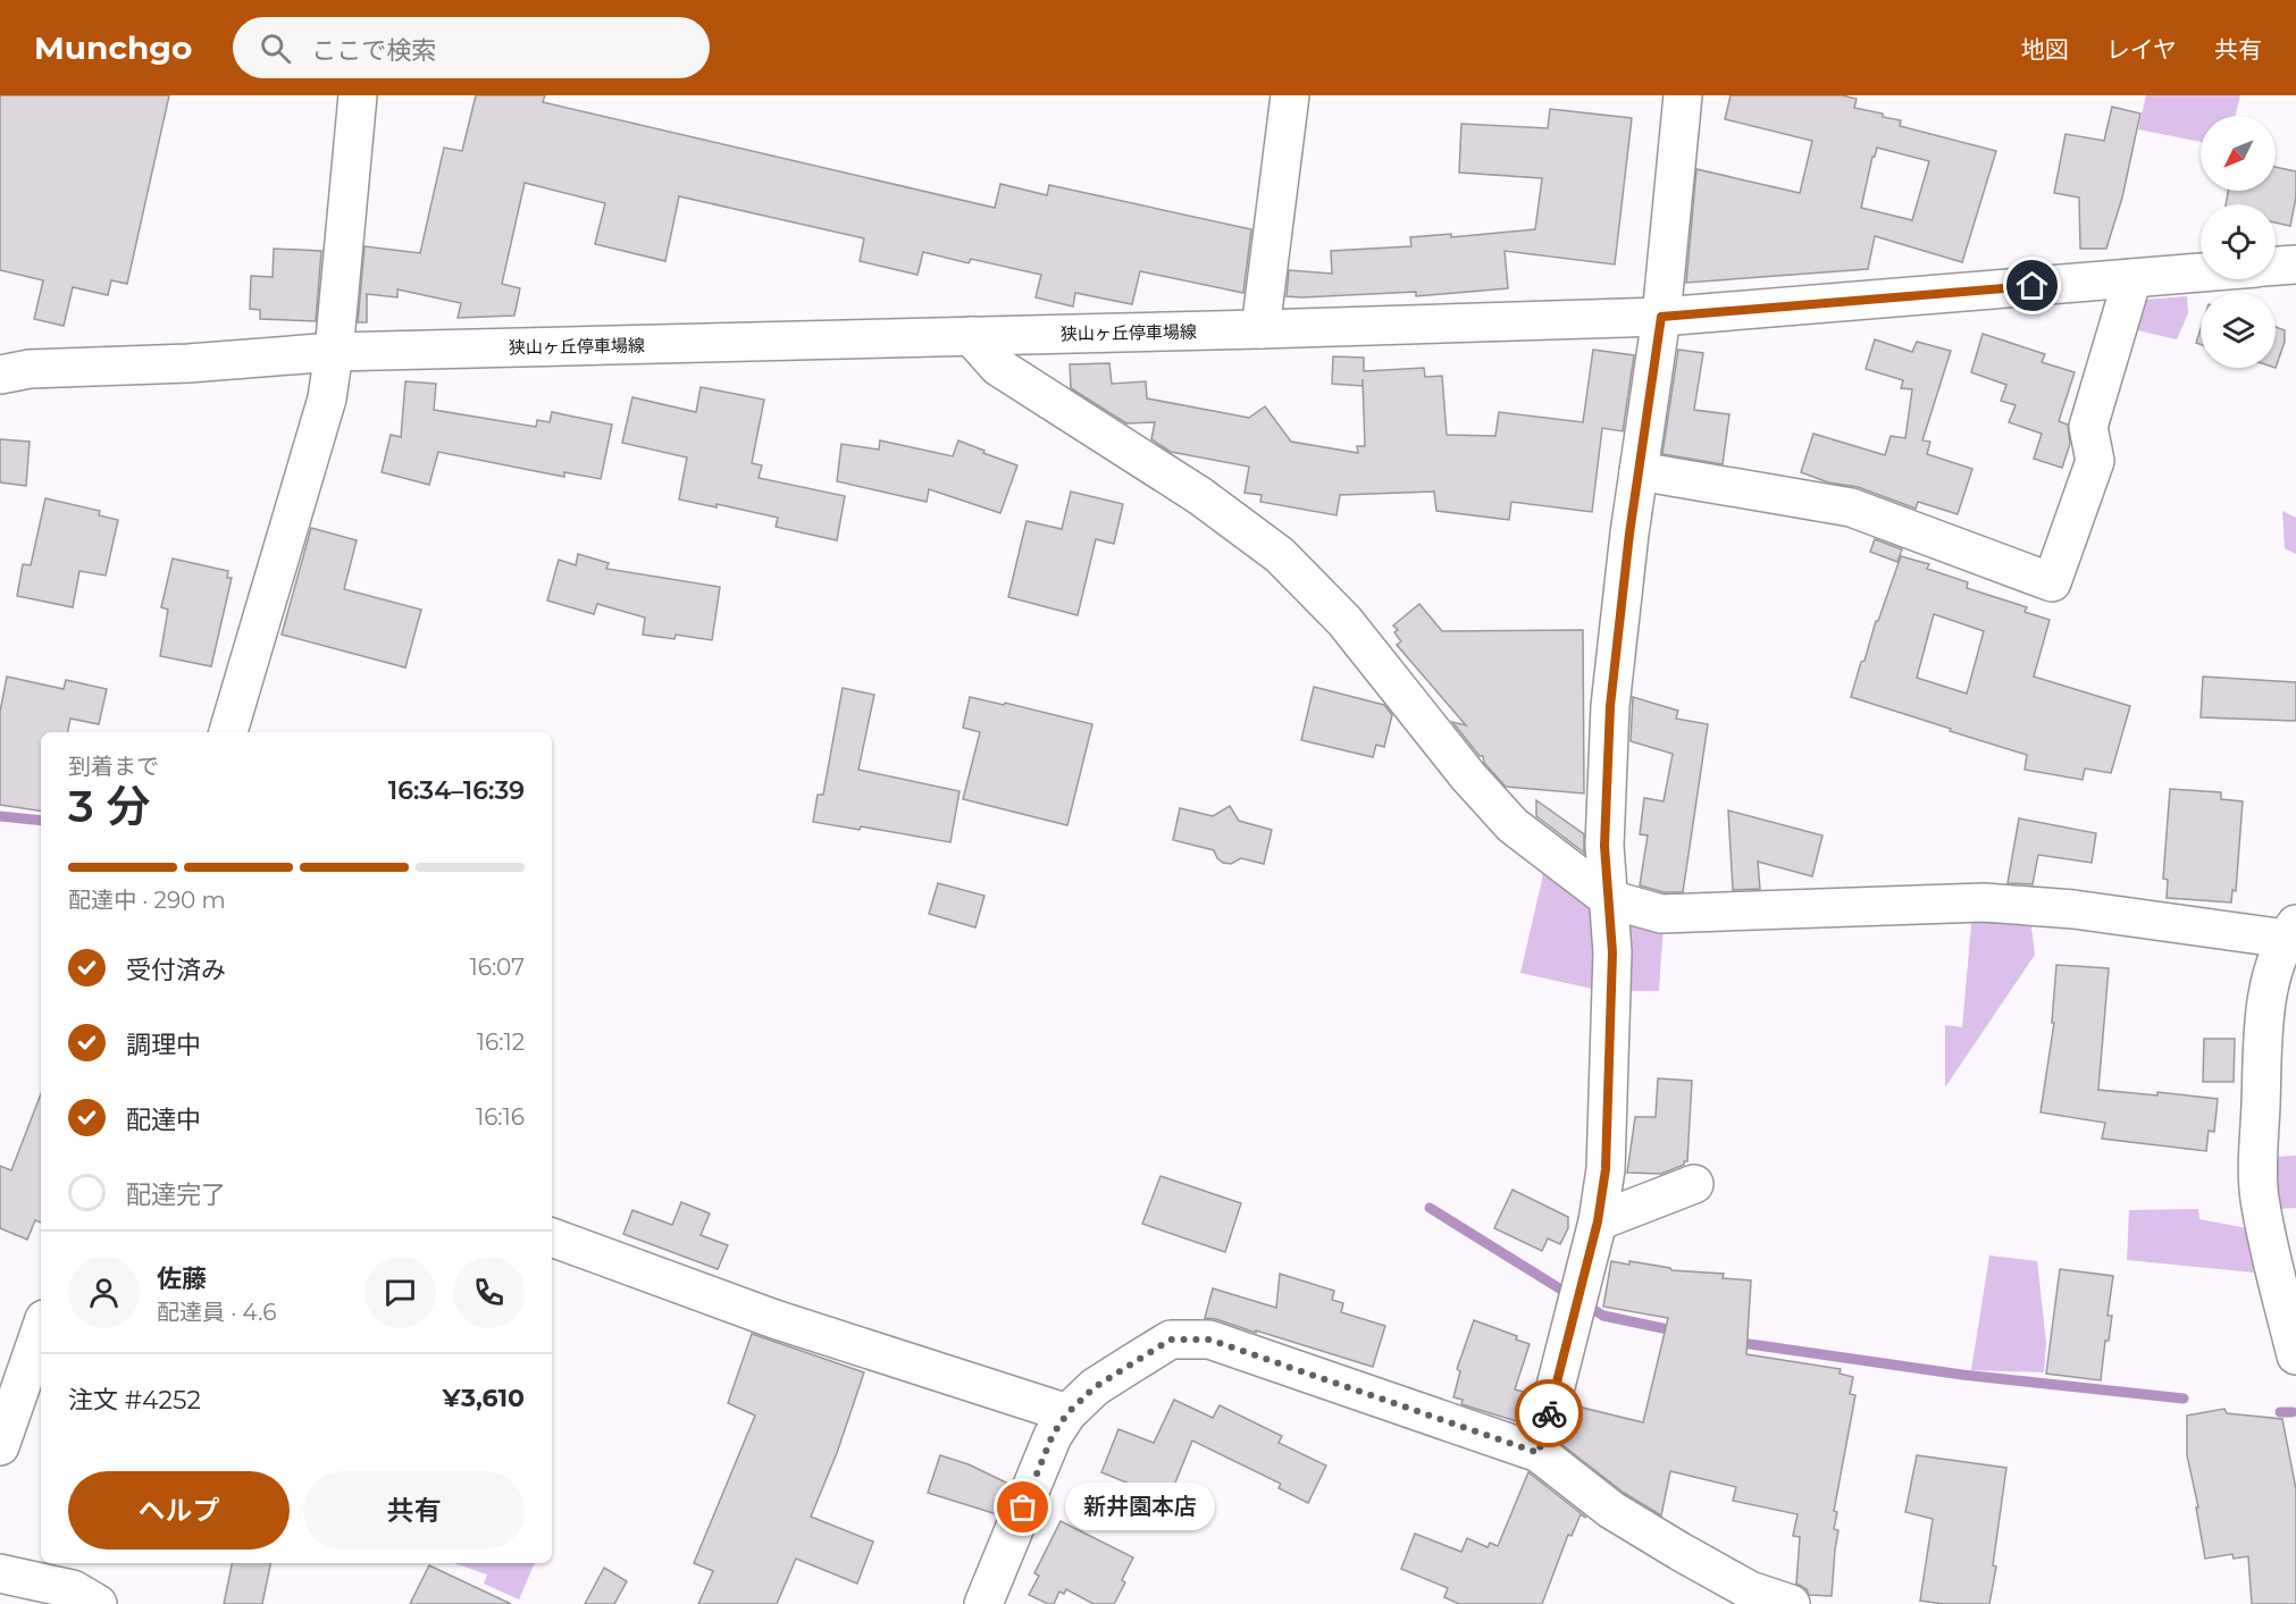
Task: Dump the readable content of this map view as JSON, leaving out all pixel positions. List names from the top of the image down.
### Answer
{
  "streets": {
    "street": ["狭山ヶ丘停車場線"]
  },
  "places": ["新井園本店"],
  "north": "bottom left",
  "page": {
    "header": "Munchgo",
    "search": "ここで検索",
    "nav": ["地図", "レイヤ", "共有"],
    "heading": ["3 分", "到着まで", "16:34–16:39"],
    "panel": [
      "佐藤",
      "配達員 · 4.6",
      "注文 #4252",
      "¥3,610"
    ],
    "bar": "配達中 · 290 m",
    "list": [
      ["受付済み", "16:07"],
      ["調理中", "16:12"],
      ["配達中", "16:16"],
      "配達完了"
    ],
    "buttons": ["ヘルプ", "共有"],
    "bubble": "新井園本店"
  }
}
